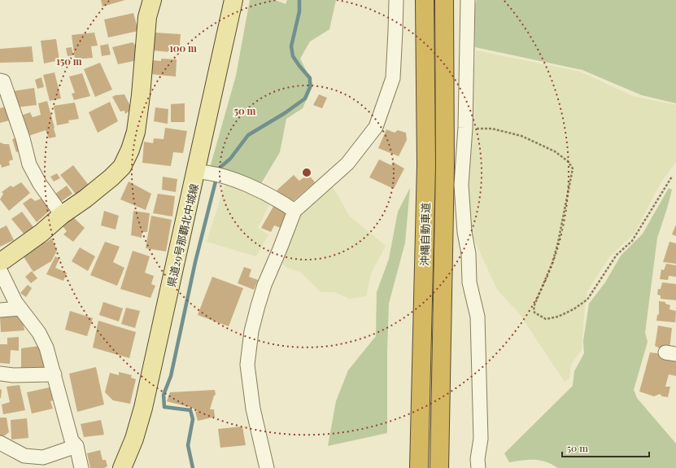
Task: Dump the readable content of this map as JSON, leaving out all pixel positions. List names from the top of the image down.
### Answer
{
  "streets": {
    "highway": ["沖縄自動車道"],
    "main road": ["県道29号那覇北中城線"]
  },
  "scale_bar": "50 m",
  "rings": ["100 m", "150 m", "50 m"]
}
